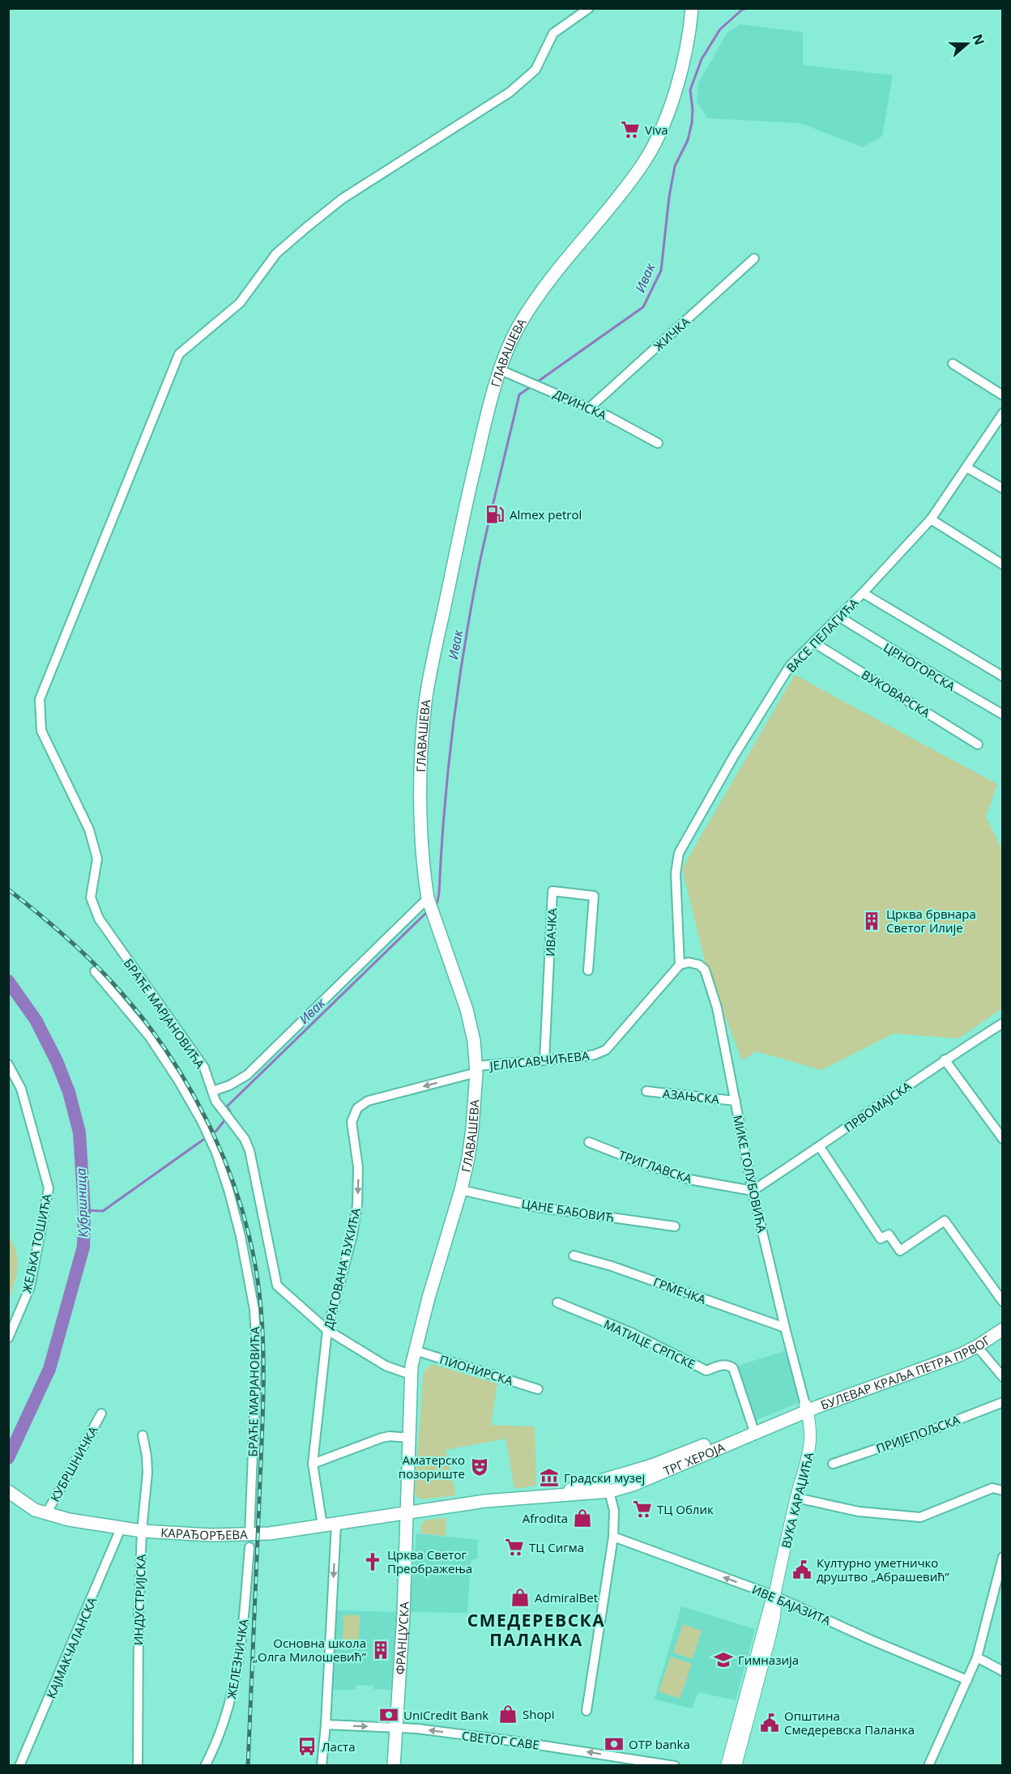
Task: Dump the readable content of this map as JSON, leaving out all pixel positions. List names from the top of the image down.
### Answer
{
  "streets": {
    "main road": [
      "ГЛАВАШЕВА",
      "БУЛЕВАР КРАЉА ПЕТРА ПРВОГ",
      "ТРГ ХЕРОЈА",
      "КАРАЂОРЂЕВА",
      "ФРАНЦУСКА"
    ],
    "street": [
      "ЖИЧКА",
      "ДРИНСКА",
      "ВАСЕ ПЕЛАГИЋА",
      "ЦРНОГОРСКА",
      "ВУКОВАРСКА",
      "ИВАЧКА",
      "БРАЋЕ МАРЈАНОВИЋА",
      "ЈЕЛИСАВЧИЋЕВА",
      "АЗАЊСКА",
      "ПРВОМАЈСКА",
      "ТРИГЛАВСКА",
      "МИКЕ ГОЛУБОВИЋА",
      "ЦАНЕ БАБОВИЋ",
      "ЖЕЉКА ТОШИЋА",
      "ДРАГОВАНА ЂУКИЋА",
      "ГРМЕЧКА",
      "МАТИЦЕ СРПСКЕ",
      "ПИОНИРСКА",
      "ПРИЈЕПОЉСКА",
      "КУБРШНИЧКА",
      "ВУКА КАРАЏИЋА",
      "ИНДУСТРИЈСКА",
      "ИВЕ БАЈАЗИТА",
      "КАЈМАКЧАЛАНСКА",
      "ЖЕЛЕЗНИЧКА",
      "СВЕТОГ САВЕ"
    ]
  },
  "crossings": [
    ["ЖИЧКА", "ДРИНСКА"],
    ["ГЛАВАШЕВА", "ДРИНСКА"],
    ["ГЛАВАШЕВА", "БРАЋЕ МАРЈАНОВИЋА"],
    ["ГЛАВАШЕВА", "ЈЕЛИСАВЧИЋЕВА"],
    ["ГЛАВАШЕВА", "ЦАНЕ БАБОВИЋ"],
    ["ГЛАВАШЕВА", "ДРАГОВАНА ЂУКИЋА"],
    ["ГЛАВАШЕВА", "ПИОНИРСКА"],
    ["ГЛАВАШЕВА", "ТРГ ХЕРОЈА"],
    ["ГЛАВАШЕВА", "КАРАЂОРЂЕВА"],
    ["ГЛАВАШЕВА", "ФРАНЦУСКА"],
    ["ВАСЕ ПЕЛАГИЋА", "ЦРНОГОРСКА"],
    ["ВАСЕ ПЕЛАГИЋА", "ВУКОВАРСКА"],
    ["ВАСЕ ПЕЛАГИЋА", "ЈЕЛИСАВЧИЋЕВА"],
    ["ВАСЕ ПЕЛАГИЋА", "МИКЕ ГОЛУБОВИЋА"],
    ["ИВАЧКА", "ЈЕЛИСАВЧИЋЕВА"],
    ["БРАЋЕ МАРЈАНОВИЋА", "ДРАГОВАНА ЂУКИЋА"],
    ["БРАЋЕ МАРЈАНОВИЋА", "КАРАЂОРЂЕВА"],
    ["БРАЋЕ МАРЈАНОВИЋА", "ЖЕЛЕЗНИЧКА"],
    ["ЈЕЛИСАВЧИЋЕВА", "МИКЕ ГОЛУБОВИЋА"],
    ["ЈЕЛИСАВЧИЋЕВА", "ДРАГОВАНА ЂУКИЋА"],
    ["АЗАЊСКА", "МИКЕ ГОЛУБОВИЋА"],
    ["ПРВОМАЈСКА", "ТРИГЛАВСКА"],
    ["ПРВОМАЈСКА", "МИКЕ ГОЛУБОВИЋА"],
    ["ТРИГЛАВСКА", "МИКЕ ГОЛУБОВИЋА"],
    ["МИКЕ ГОЛУБОВИЋА", "ГРМЕЧКА"],
    ["МИКЕ ГОЛУБОВИЋА", "БУЛЕВАР КРАЉА ПЕТРА ПРВОГ"],
    ["МИКЕ ГОЛУБОВИЋА", "ТРГ ХЕРОЈА"],
    ["МИКЕ ГОЛУБОВИЋА", "ВУКА КАРАЏИЋА"],
    ["ДРАГОВАНА ЂУКИЋА", "КАРАЂОРЂЕВА"],
    ["МАТИЦЕ СРПСКЕ", "ТРГ ХЕРОЈА"],
    ["БУЛЕВАР КРАЉА ПЕТРА ПРВОГ", "ТРГ ХЕРОЈА"],
    ["БУЛЕВАР КРАЉА ПЕТРА ПРВОГ", "ВУКА КАРАЏИЋА"],
    ["ТРГ ХЕРОЈА", "ВУКА КАРАЏИЋА"],
    ["ТРГ ХЕРОЈА", "КАРАЂОРЂЕВА"],
    ["ТРГ ХЕРОЈА", "ФРАНЦУСКА"],
    ["КУБРШНИЧКА", "КАРАЂОРЂЕВА"],
    ["ВУКА КАРАЏИЋА", "ИВЕ БАЈАЗИТА"],
    ["КАРАЂОРЂЕВА", "ИНДУСТРИЈСКА"],
    ["КАРАЂОРЂЕВА", "ФРАНЦУСКА"],
    ["КАРАЂОРЂЕВА", "КАЈМАКЧАЛАНСКА"],
    ["КАРАЂОРЂЕВА", "ЖЕЛЕЗНИЧКА"],
    ["ФРАНЦУСКА", "СВЕТОГ САВЕ"]
  ],
  "one_way": ["ДРАГОВАНА ЂУКИЋА", "ИВЕ БАЈАЗИТА"],
  "districts": ["СМЕДЕРЕВСКА ПАЛАНКА"],
  "water": ["Ивак", "Кубршница"],
  "places": {
    "supermarket": ["Viva", "ТЦ Облик", "ТЦ Сигма"],
    "fuel station": ["Almex petrol"],
    "building": ["Црква брвнара Светог Илије", "Основна школа „Олга Милошевић”"],
    "theatre": ["Аматерско позориште"],
    "museum": ["Градски музеј"],
    "shop": ["Afrodita", "AdmiralBet", "Shopi"],
    "church": ["Црква Светог Преображења"],
    "public building": ["Културно уметничко друштво „Абрашевић”", "Општина Смедеревска Паланка"],
    "school or university": ["Гимназија"],
    "bank": ["UniCredit Bank", "OTP banka"],
    "bus stop": ["Ласта"]
  },
  "north": "right"
}
